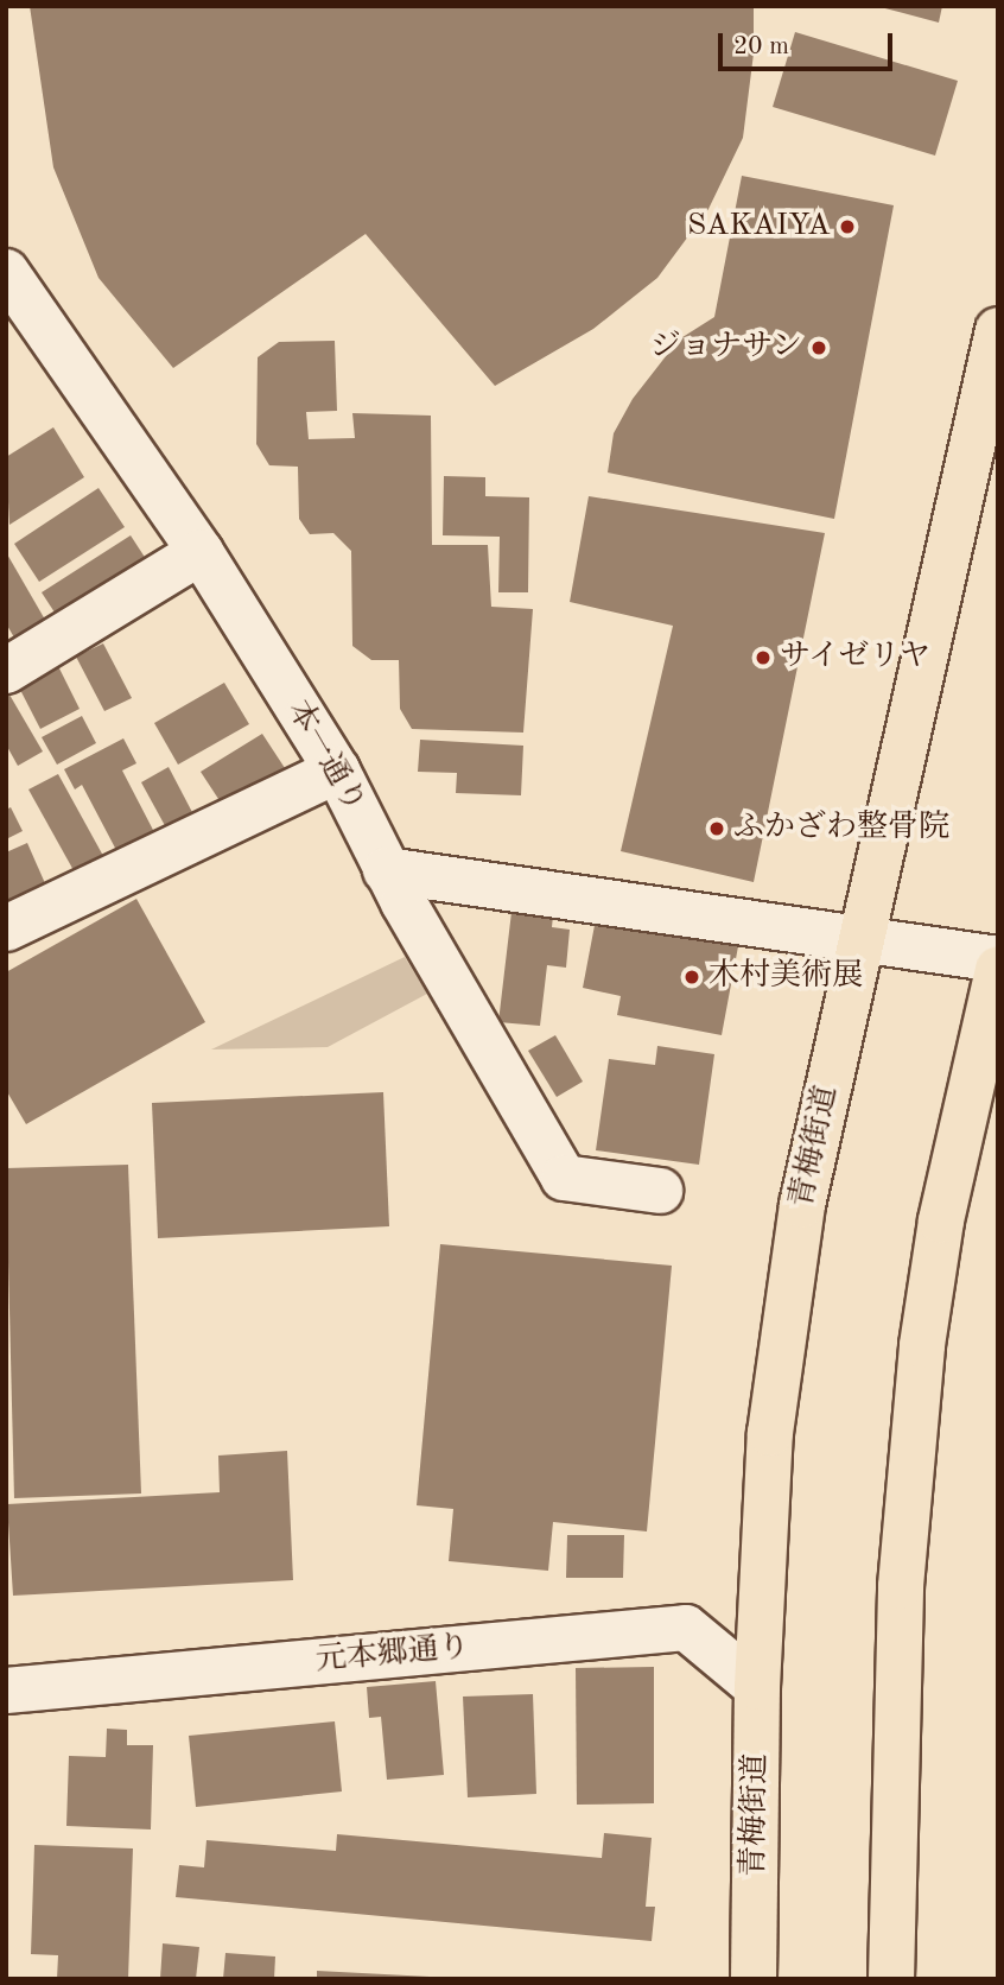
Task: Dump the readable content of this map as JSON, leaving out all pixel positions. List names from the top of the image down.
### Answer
{
  "streets": {
    "main road": ["青梅街道"],
    "street": ["本一通り", "元本郷通り"]
  },
  "crossings": [
    ["青梅街道", "元本郷通り"]
  ],
  "places": [
    "SAKAIYA",
    "ジョナサン",
    "サイゼリヤ",
    "ふかざわ整骨院",
    "木村美術展"
  ],
  "scale_bar": "20 m"
}
